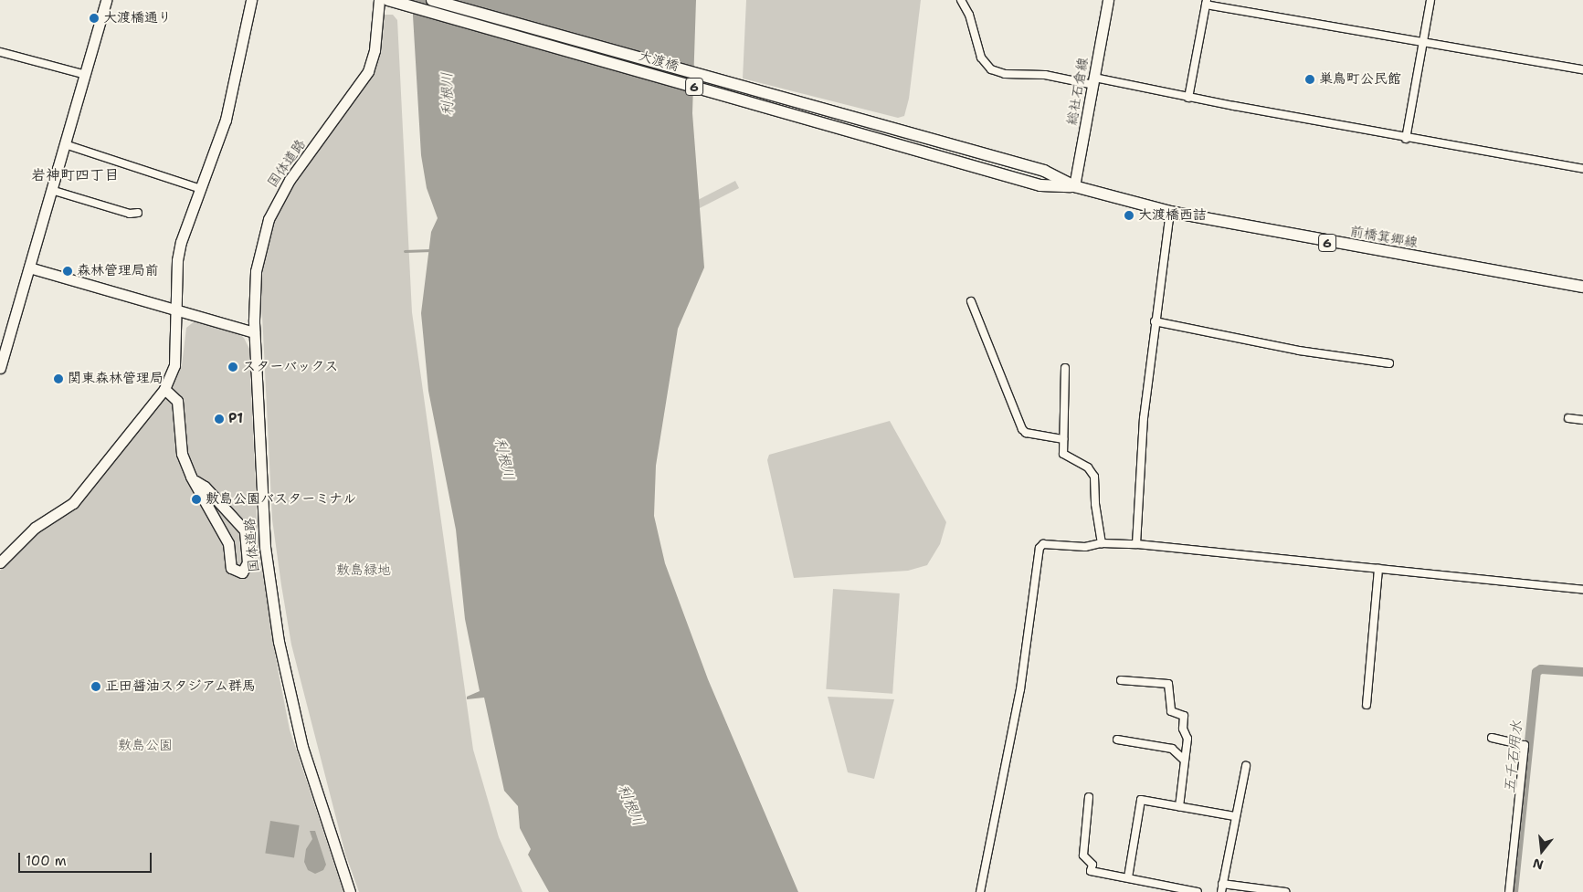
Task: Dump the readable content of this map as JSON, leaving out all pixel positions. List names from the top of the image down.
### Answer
{
  "streets": {
    "main road": ["大渡橋", "6", "前橋箕郷線"],
    "street": ["総社石倉線", "国体道路"]
  },
  "crossings": [
    ["大渡橋", "前橋箕郷線"],
    ["総社石倉線", "前橋箕郷線"]
  ],
  "districts": ["岩神町四丁目"],
  "water": ["利根川", "五千石用水"],
  "parks": ["敷島緑地", "敷島公園"],
  "places": [
    "大渡橋通り",
    "巣鳥町公民館",
    "大渡橋西詰",
    "森林管理局前",
    "スターバックス",
    "関東森林管理局",
    "P1",
    "敷島公園バスターミナル",
    "正田醤油スタジアム群馬"
  ],
  "scale_bar": "100 m",
  "north": "bottom"
}
